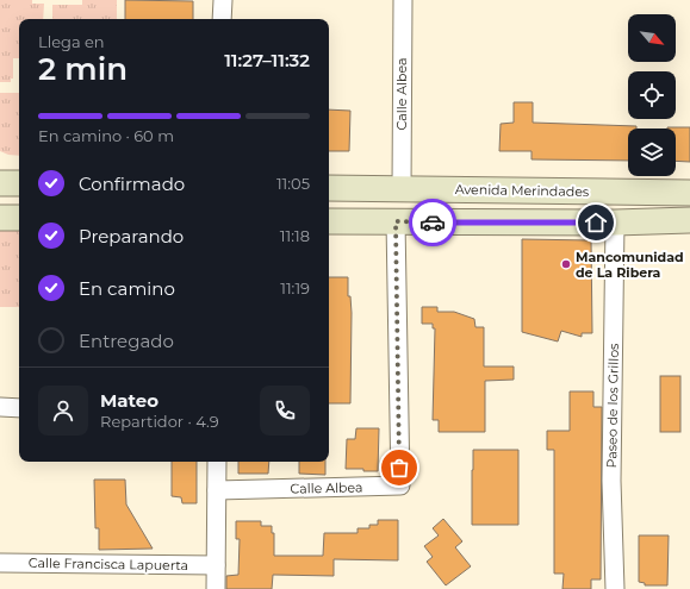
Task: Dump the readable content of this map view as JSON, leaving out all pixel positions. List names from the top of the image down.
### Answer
{
  "streets": {
    "main road": ["Avenida Merindades"],
    "street": ["Calle Albea", "Paseo de los Grillos", "Calle Francisca Lapuerta"]
  },
  "crossings": [
    ["Calle Albea", "Avenida Merindades"]
  ],
  "places": ["Mancomunidad de La Ribera"],
  "north": "bottom right",
  "page": {
    "heading": ["2 min", "Llega en", "11:27–11:32"],
    "panel": ["Mateo", "Repartidor · 4.9"],
    "bar": "En camino · 60 m",
    "list": [
      ["Confirmado", "11:05"],
      ["Preparando", "11:18"],
      ["En camino", "11:19"],
      "Entregado"
    ]
  }
}
